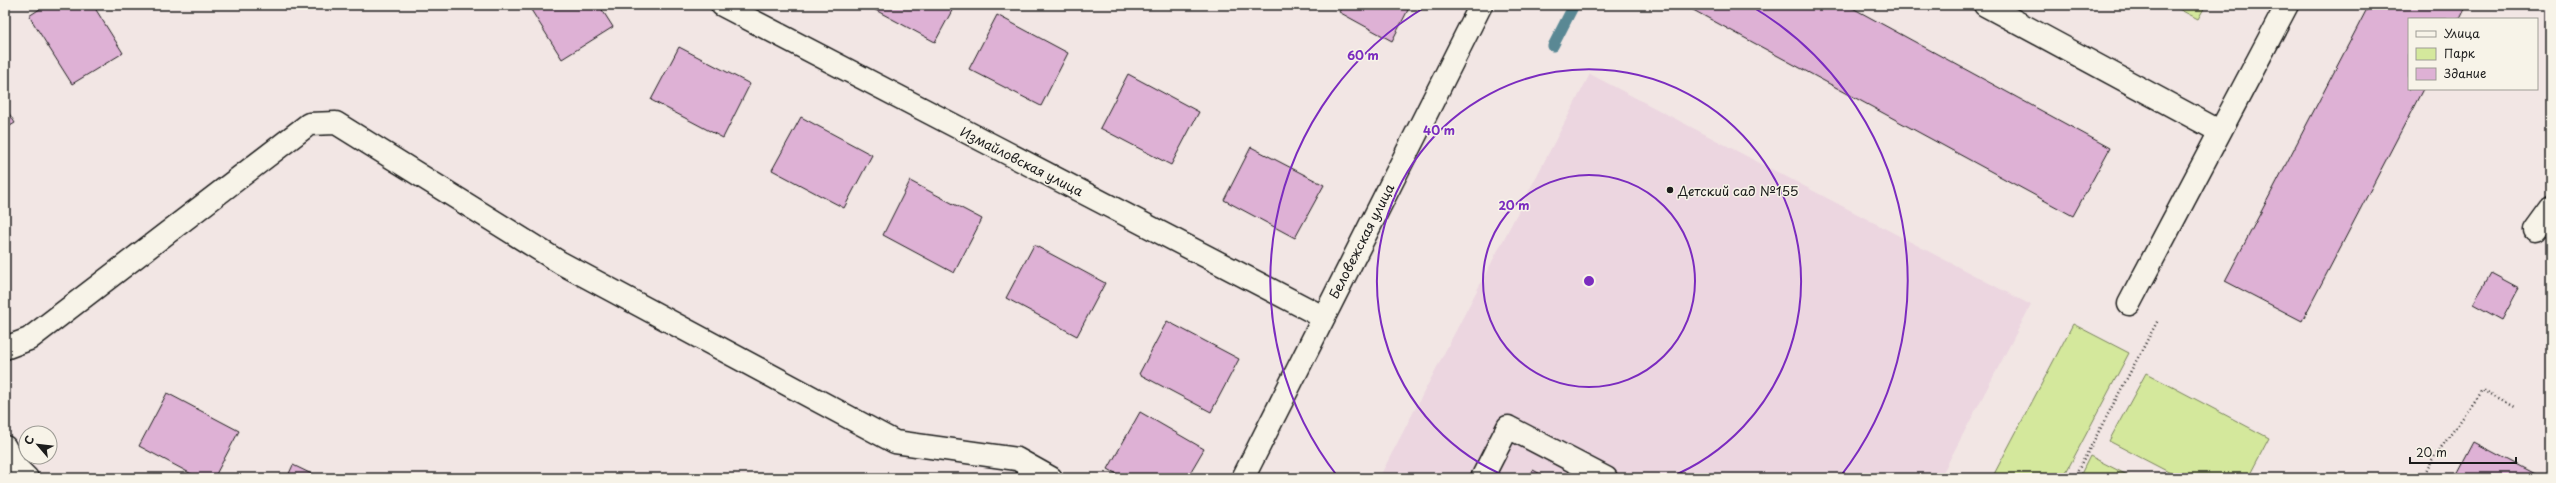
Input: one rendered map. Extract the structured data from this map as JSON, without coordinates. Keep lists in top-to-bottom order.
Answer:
{
  "streets": {
    "street": ["Измайловская улица", "Беловежская улица"]
  },
  "crossings": [
    ["Измайловская улица", "Беловежская улица"]
  ],
  "places": ["Детский сад №155"],
  "legend": ["Улица", "Парк", "Здание"],
  "scale_bar": "20 m",
  "north": "top left",
  "rings": ["60 m", "40 m", "20 m"]
}
